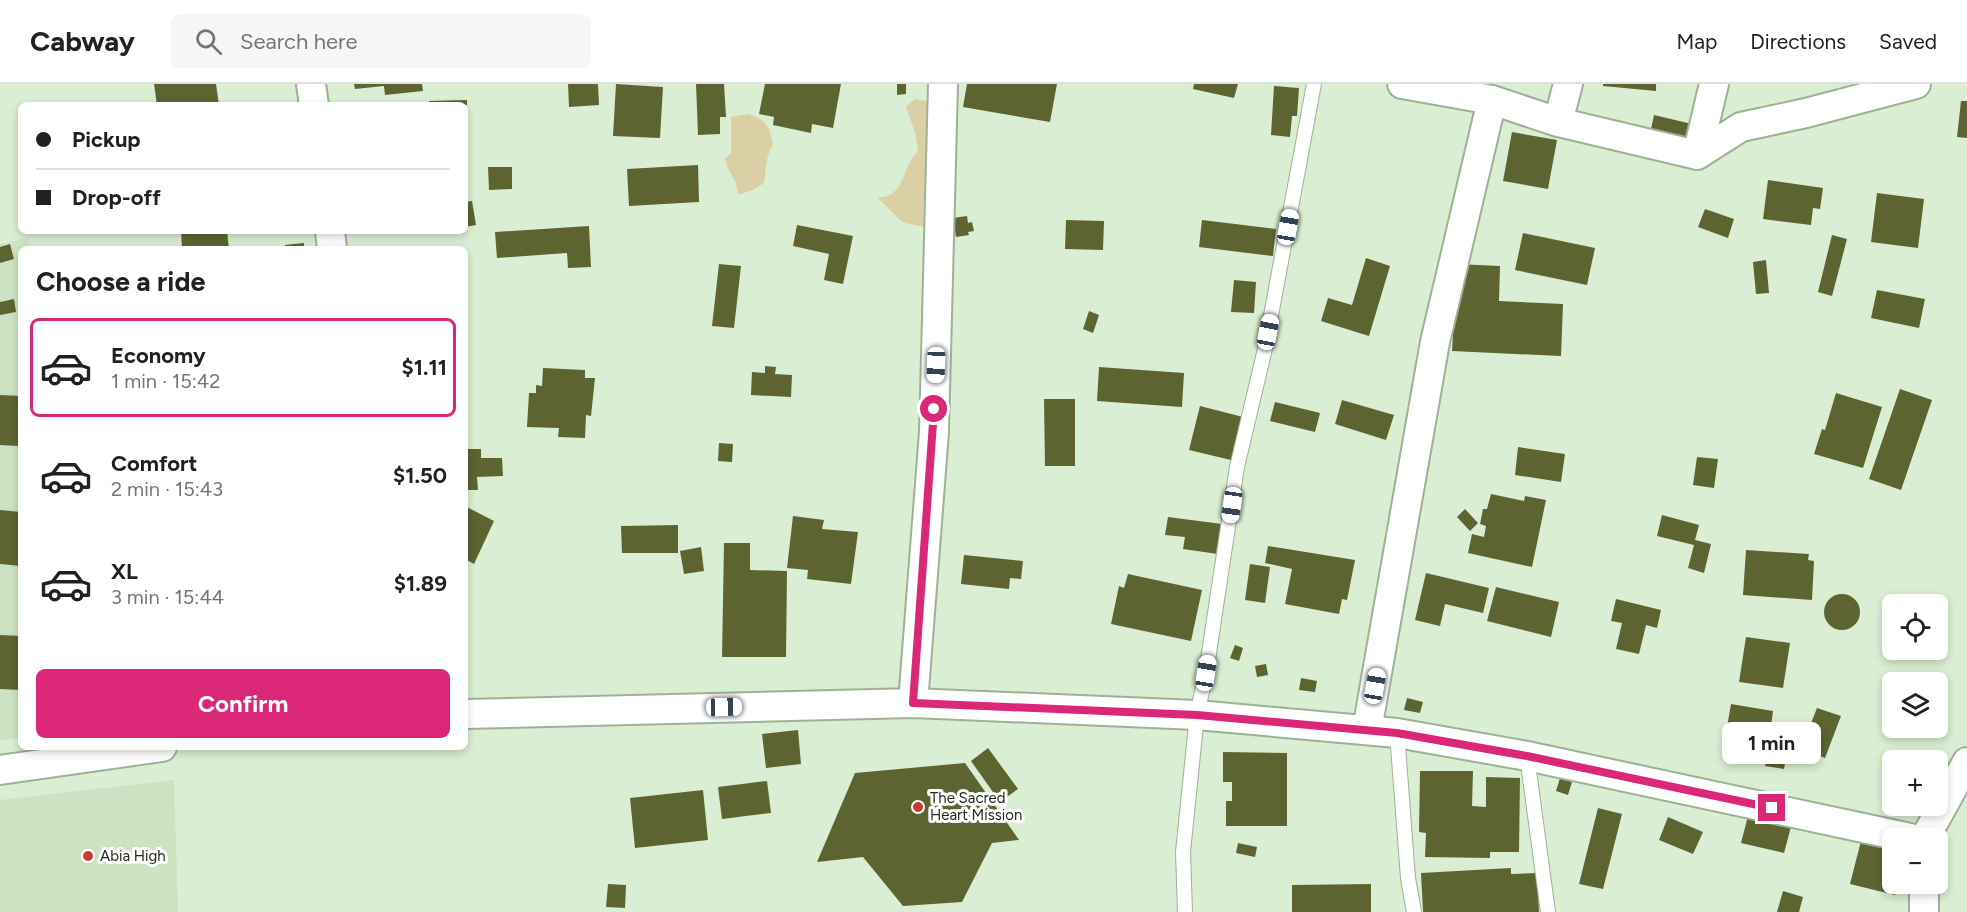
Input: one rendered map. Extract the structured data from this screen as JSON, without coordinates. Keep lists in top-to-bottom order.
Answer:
{
  "places": ["The Sacred Heart Mission", "Abia High"],
  "page": {
    "header": "Cabway",
    "search": "Search here",
    "nav": ["Map", "Directions", "Saved"],
    "banner": ["Pickup", "Drop-off"],
    "heading": "Choose a ride",
    "list": [
      {
        "name": "Economy",
        "note": "1 min · 15:42",
        "value": "$1.11"
      },
      {
        "name": "Comfort",
        "note": "2 min · 15:43",
        "value": "$1.50"
      },
      {
        "name": "XL",
        "note": "3 min · 15:44",
        "value": "$1.89"
      }
    ],
    "map_buttons": ["+", "−"],
    "buttons": "Confirm",
    "bubble": "1 min"
  }
}
